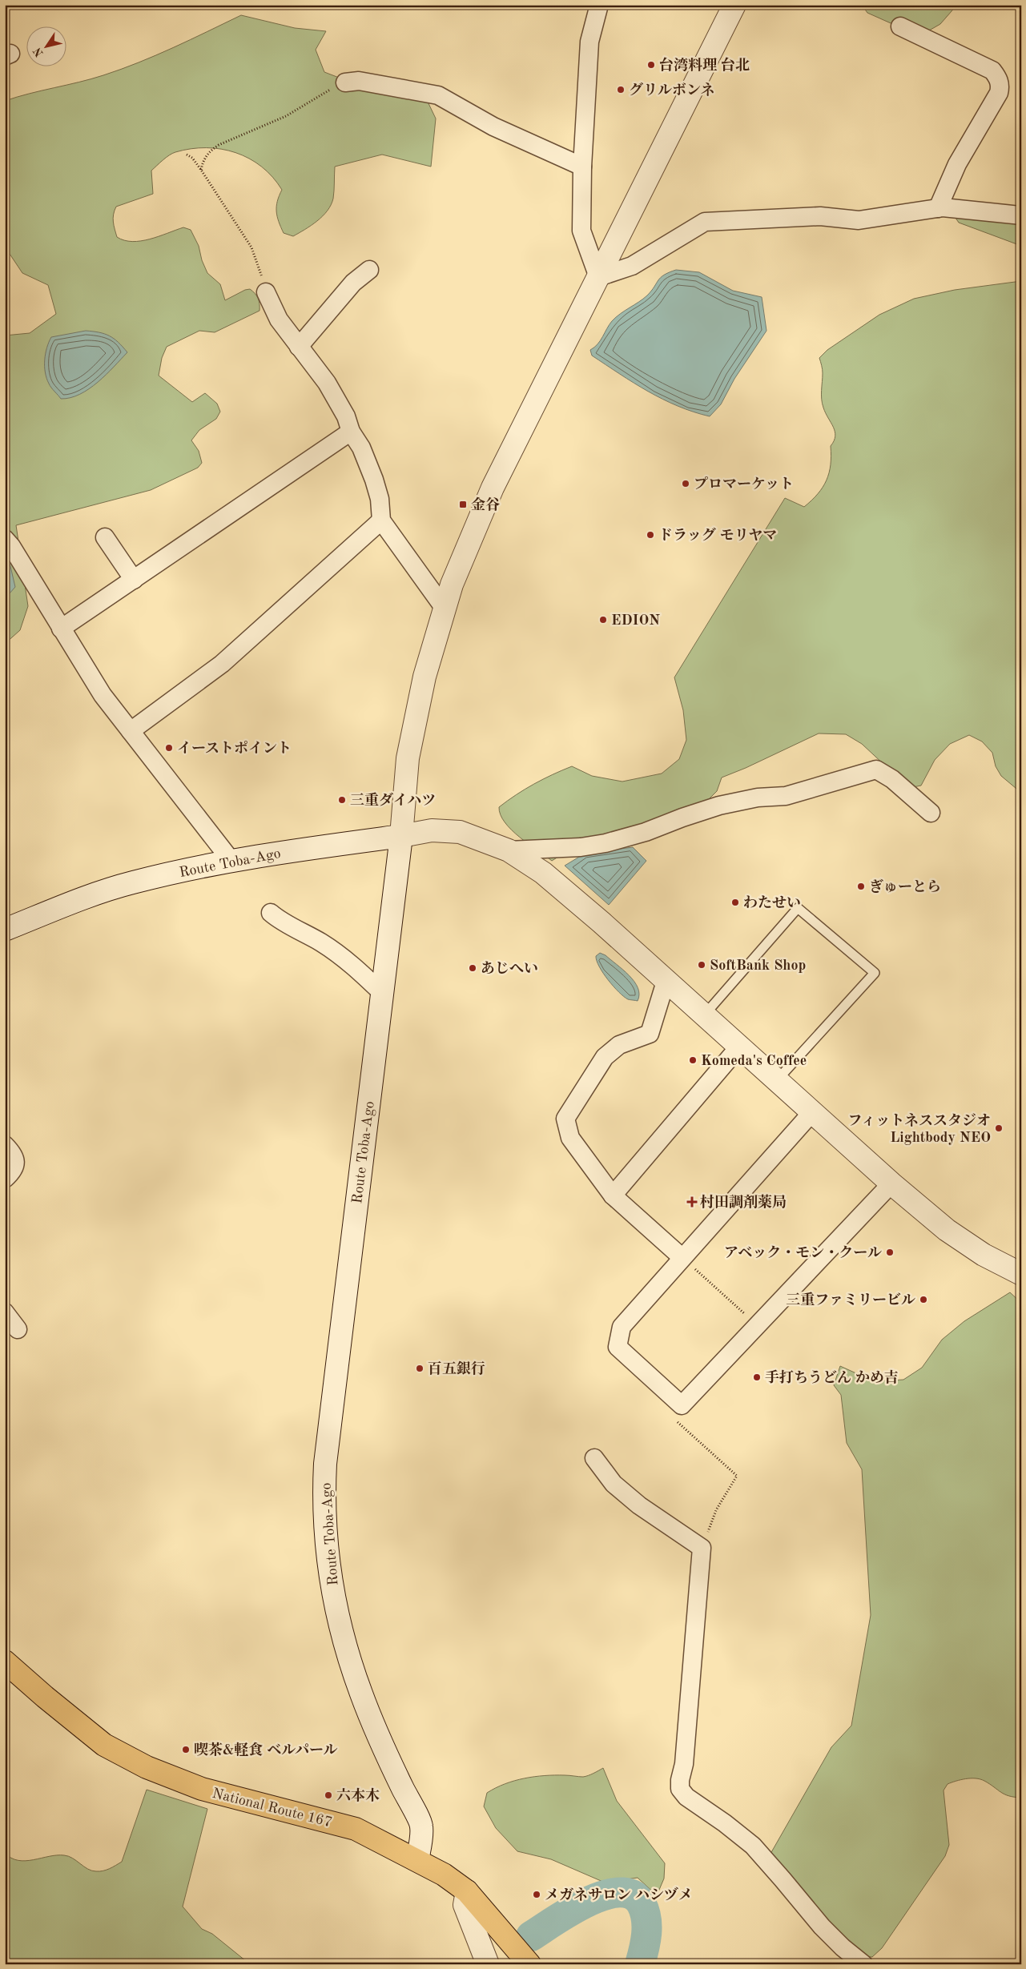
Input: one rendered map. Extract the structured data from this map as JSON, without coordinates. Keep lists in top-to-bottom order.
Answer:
{
  "streets": {
    "highway": ["National Route 167"],
    "street": ["Route Toba-Ago"]
  },
  "crossings": [
    ["Route Toba-Ago", "National Route 167"]
  ],
  "places": {
    "other": [
      "台湾料理 台北",
      "グリルボンネ",
      "プロマーケット",
      "ドラッグ モリヤマ",
      "EDION",
      "イーストポイント",
      "三重ダイハツ",
      "ぎゅーとら",
      "わたせい",
      "SoftBank Shop",
      "あじへい",
      "Komeda's Coffee",
      "フィットネススタジオ Lightbody NEO",
      "アベック・モン・クール",
      "三重ファミリービル",
      "百五銀行",
      "手打ちうどん かめ吉",
      "喫茶&軽食 ベルパール",
      "六本木",
      "メガネサロン ハシヅメ"
    ],
    "transit": ["金谷"],
    "health": ["村田調剤薬局"]
  },
  "north": "bottom left"
}
